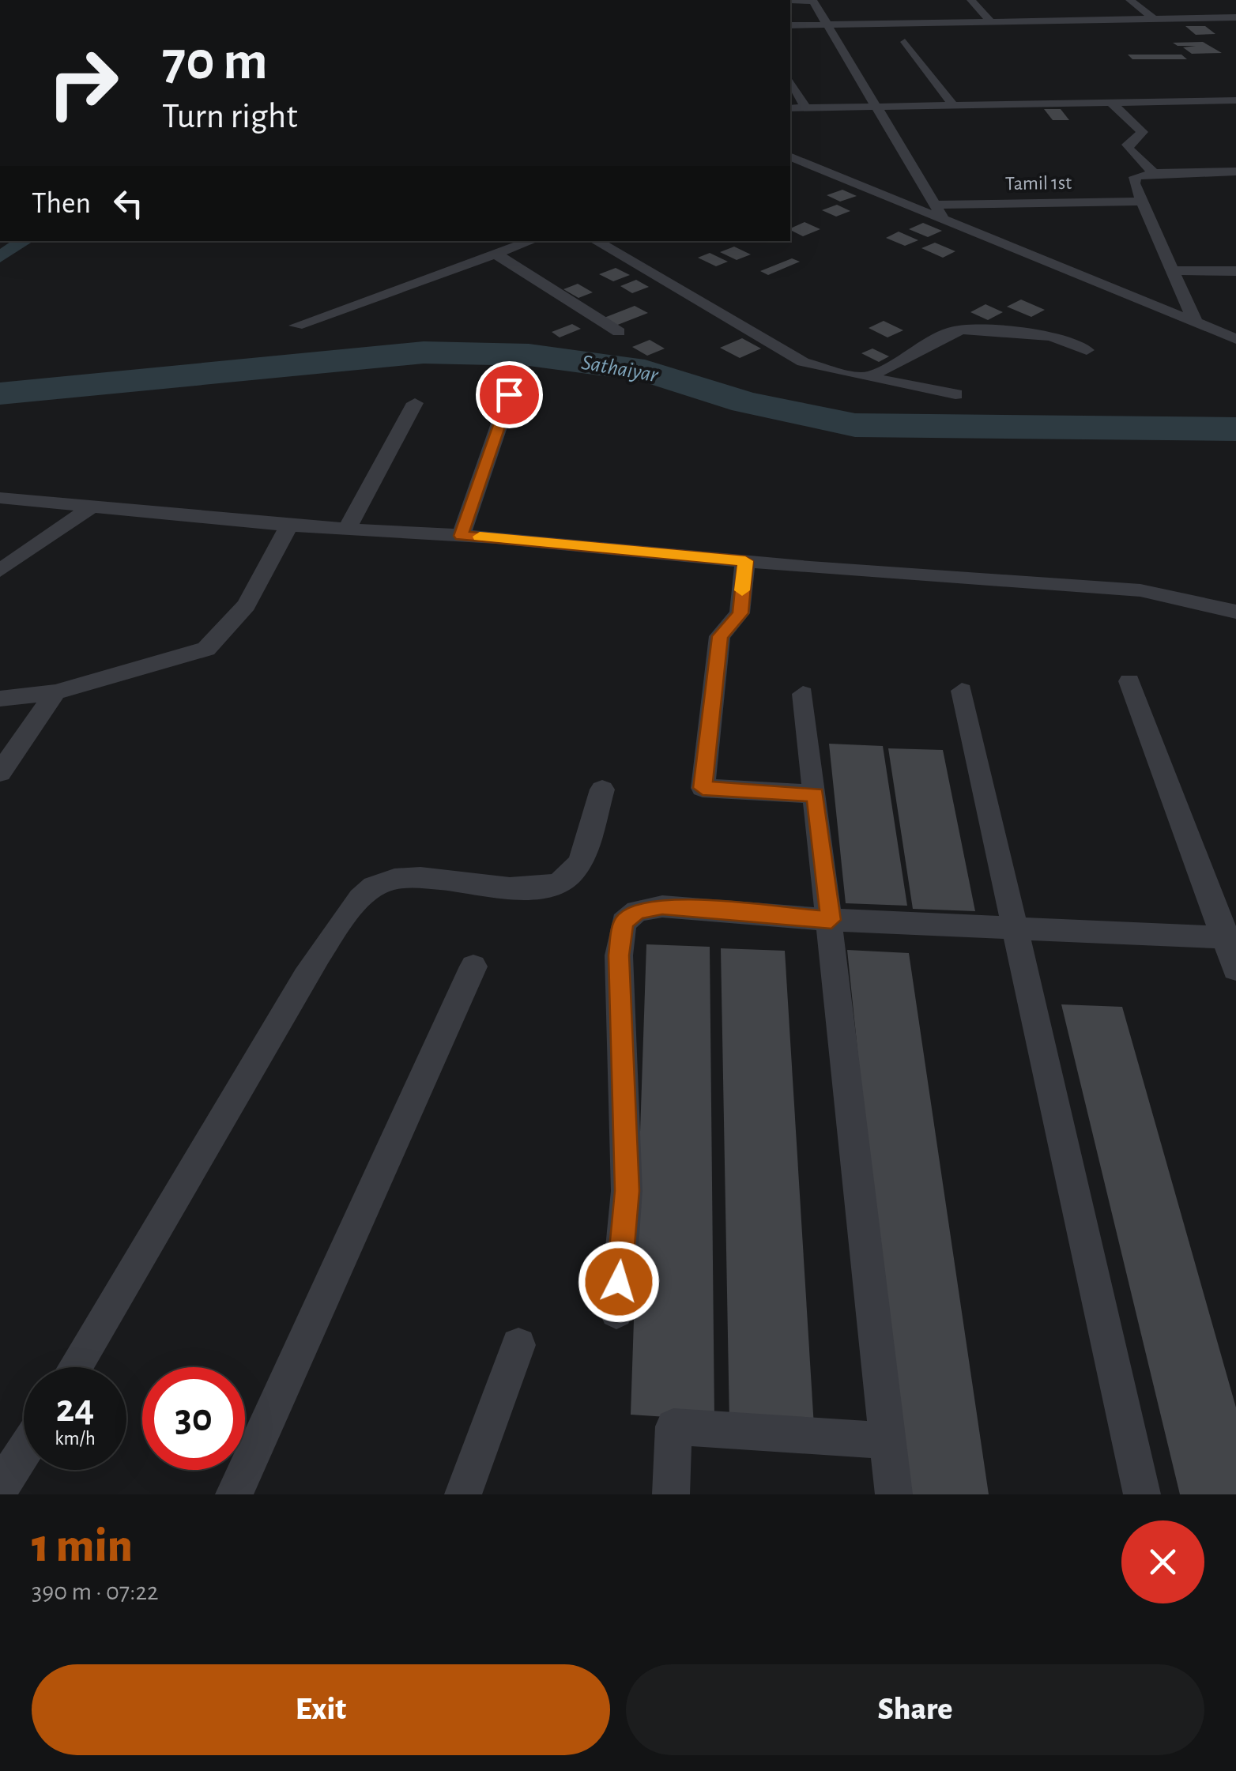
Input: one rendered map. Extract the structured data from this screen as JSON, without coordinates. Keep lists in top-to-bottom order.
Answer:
{
  "streets": {
    "street": ["Tamil 1st"]
  },
  "water": ["Sathaiyar"],
  "page": {
    "turn": ["70 m", "Turn right"],
    "then": "Then",
    "speed": "24 km/h",
    "limit": "30",
    "heading": ["1 min", "390 m · 07:22"],
    "buttons": ["Exit", "Share"]
  }
}
